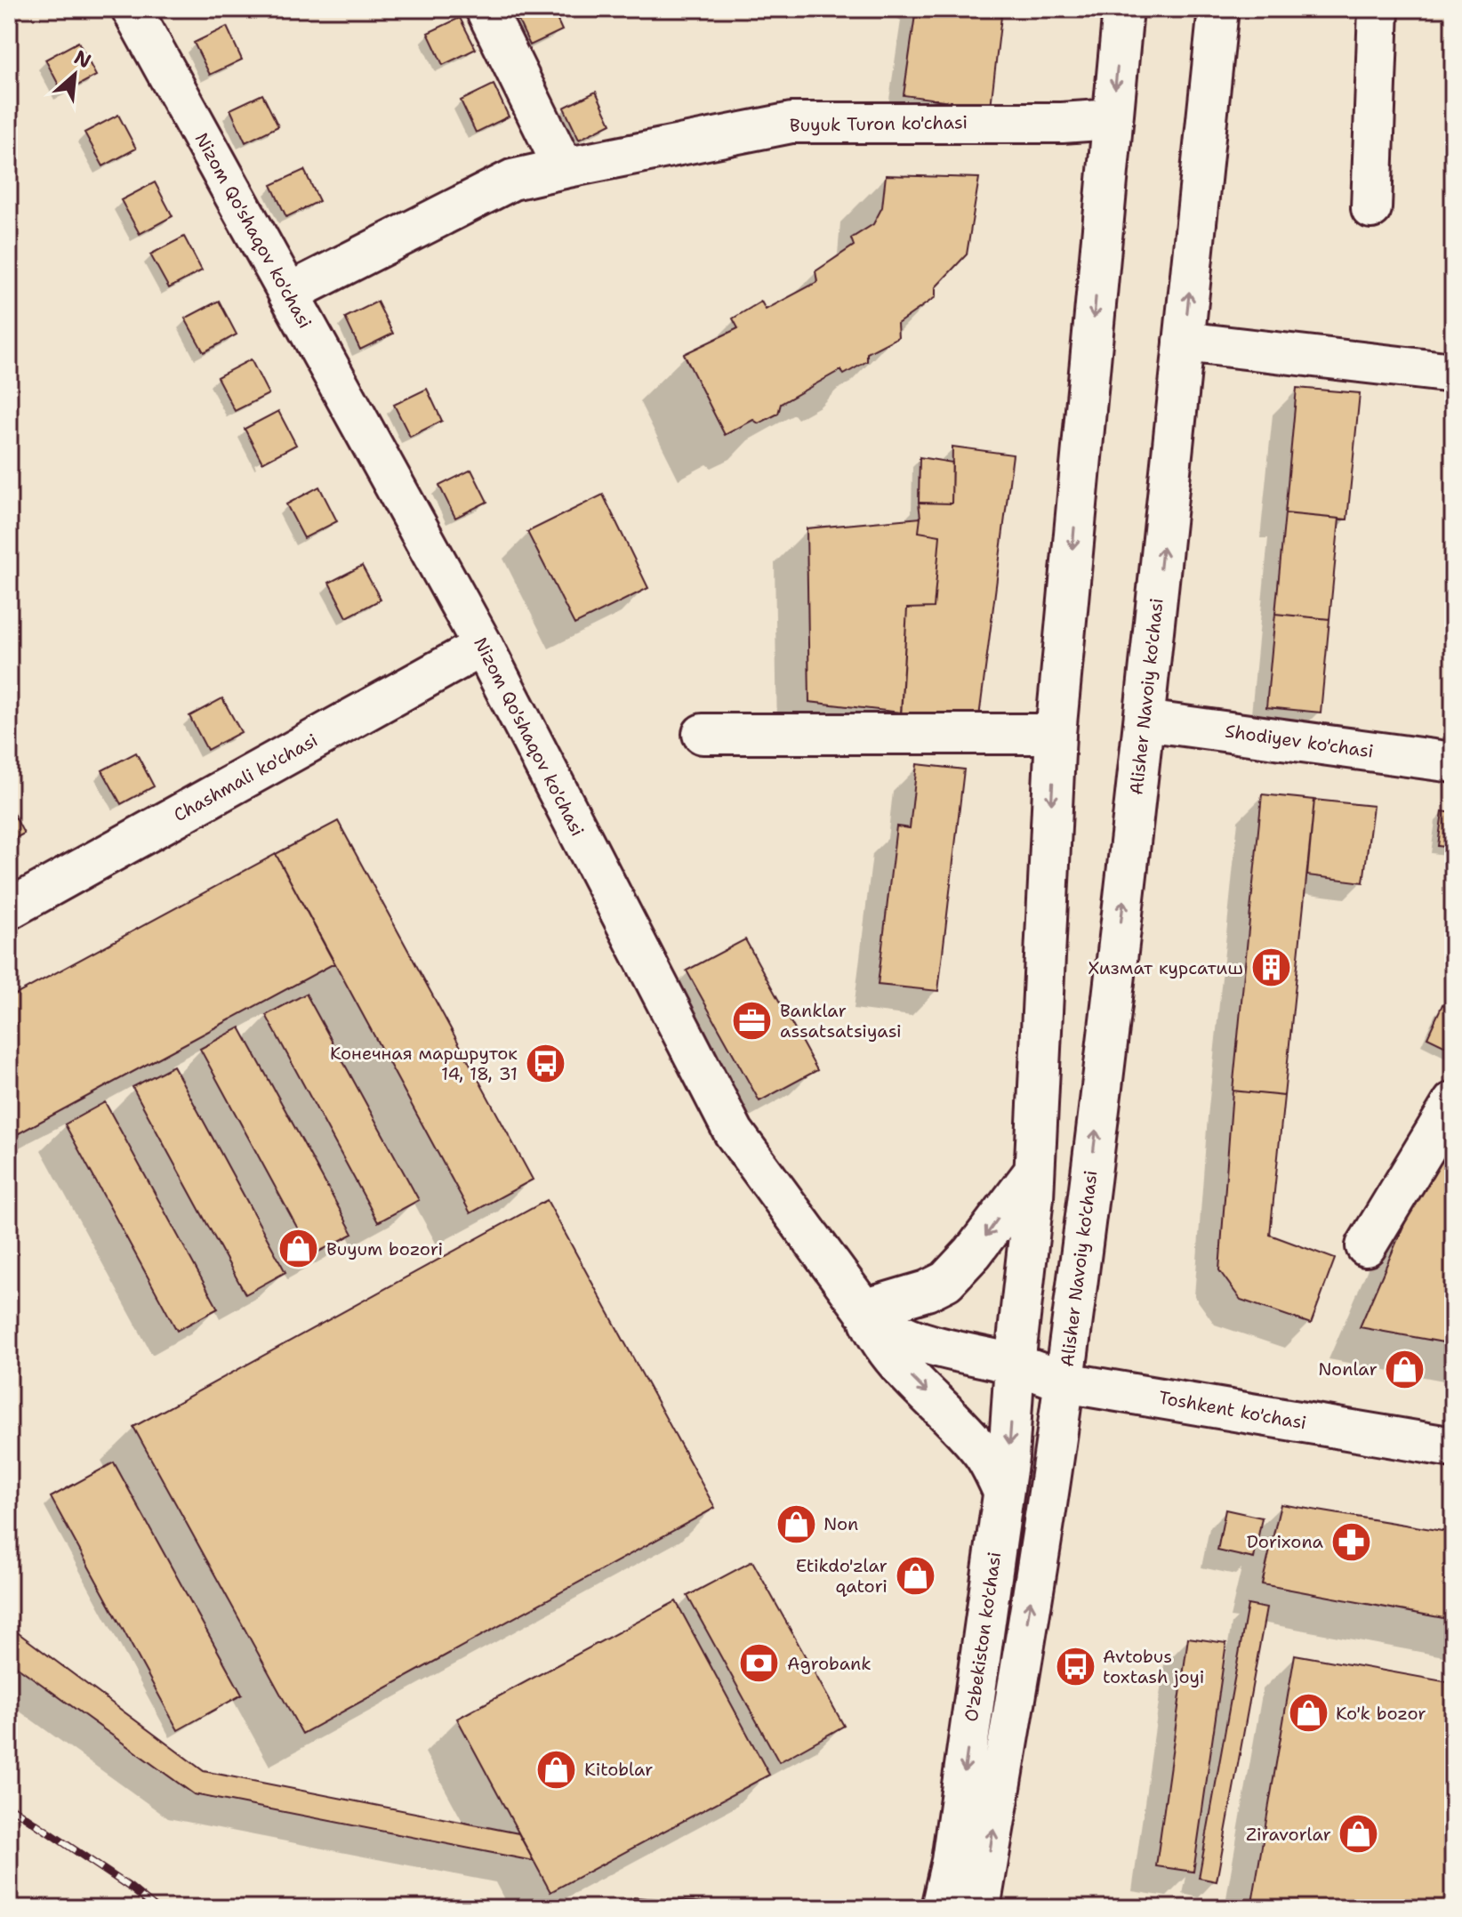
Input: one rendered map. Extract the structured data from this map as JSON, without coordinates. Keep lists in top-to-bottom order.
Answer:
{
  "streets": {
    "main road": [
      "Buyuk Turon ko'chasi",
      "Nizom Qo'shaqov ko'chasi",
      "Alisher Navoiy ko'chasi",
      "Shodiyev ko'chasi",
      "Chashmali ko'chasi",
      "Toshkent ko'chasi",
      "O'zbekiston ko'chasi"
    ]
  },
  "crossings": [
    ["Buyuk Turon ko'chasi", "Nizom Qo'shaqov ko'chasi"],
    ["Nizom Qo'shaqov ko'chasi", "Chashmali ko'chasi"],
    ["Nizom Qo'shaqov ko'chasi", "Toshkent ko'chasi"],
    ["Nizom Qo'shaqov ko'chasi", "O'zbekiston ko'chasi"],
    ["Alisher Navoiy ko'chasi", "Shodiyev ko'chasi"],
    ["Alisher Navoiy ko'chasi", "Toshkent ko'chasi"],
    ["Toshkent ko'chasi", "O'zbekiston ko'chasi"]
  ],
  "places": {
    "building": ["Хизмат курсатиш"],
    "office": ["Banklar assatsatsiyasi"],
    "bus stop": ["Конечная маршруток 14, 18, 31", "Avtobus toxtash joyi"],
    "shop": [
      "Buyum bozori",
      "Nonlar",
      "Non",
      "Etikdo'zlar qatori",
      "Ko'k bozor",
      "Kitoblar",
      "Ziravorlar"
    ],
    "pharmacy": ["Dorixona"],
    "bank": ["Agrobank"]
  },
  "north": "top right"
}
